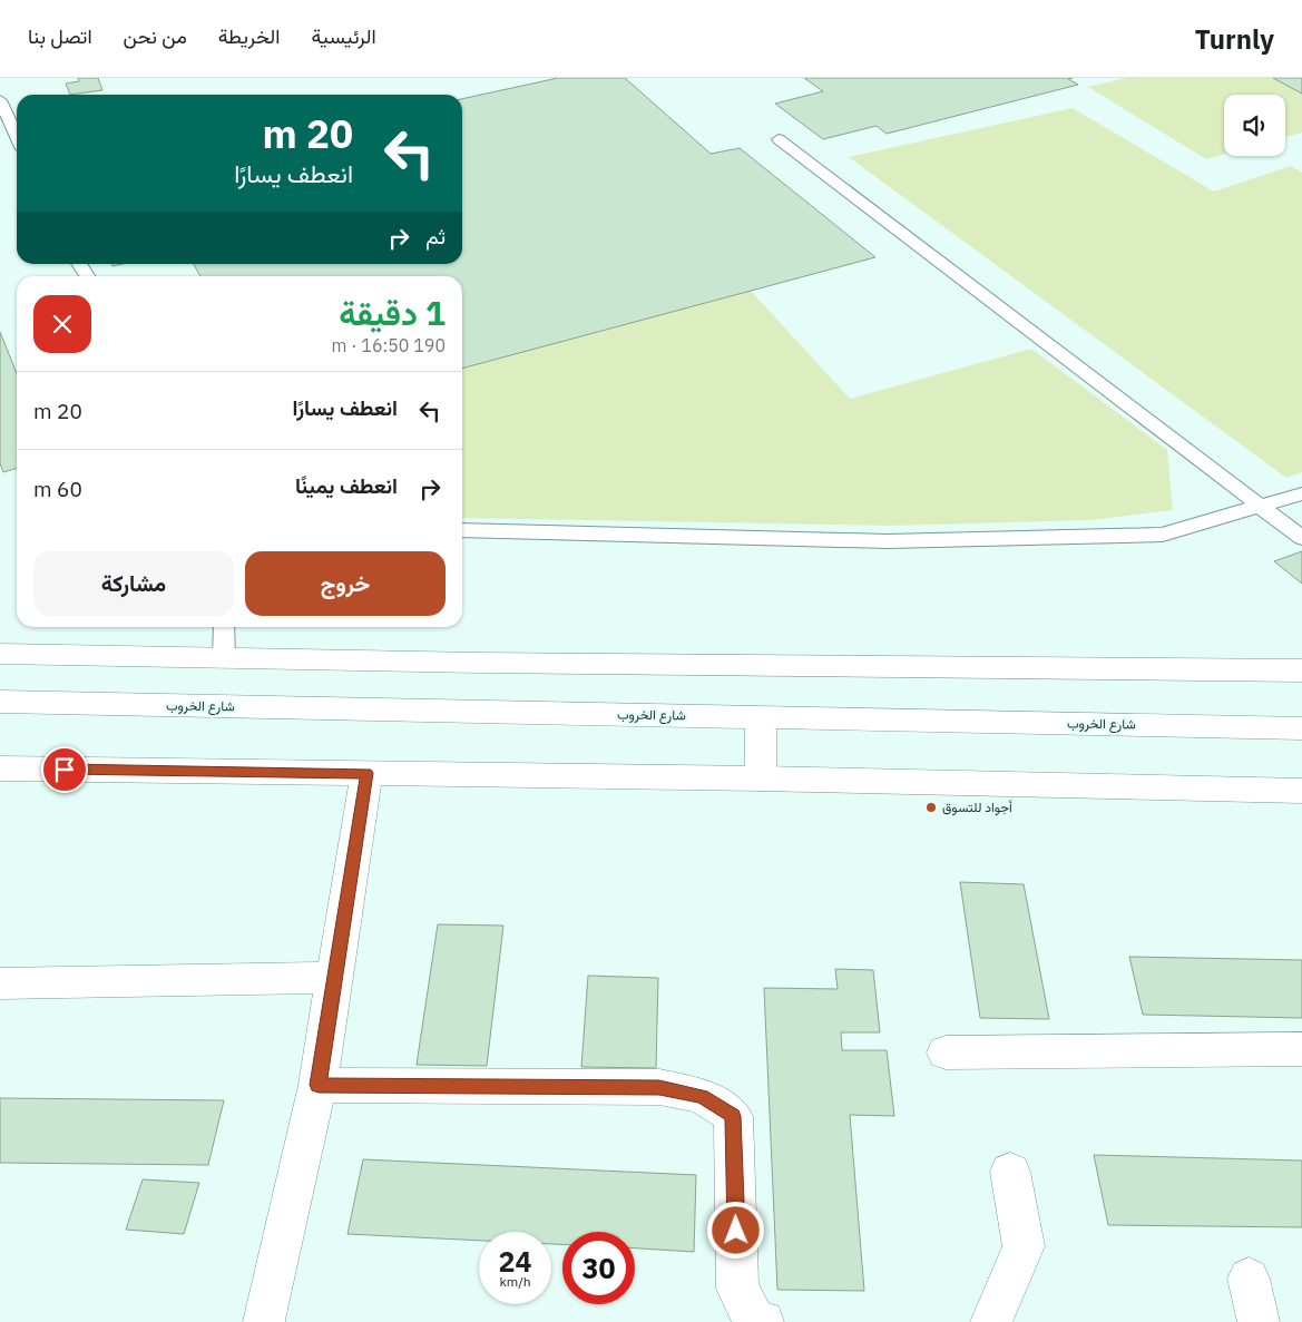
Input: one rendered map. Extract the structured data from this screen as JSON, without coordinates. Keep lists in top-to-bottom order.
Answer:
{
  "streets": {
    "street": ["شارع الخروب"]
  },
  "places": ["أجواد للتسوق"],
  "page": {
    "header": "Turnly",
    "nav": [
      "الرئيسية",
      "الخريطة",
      "من نحن",
      "اتصل بنا"
    ],
    "turn": ["20 m", "انعطف يسارًا"],
    "then": "ثم",
    "heading": ["1 دقيقة", "190 m · 16:50"],
    "list": [
      {
        "name": "انعطف يسارًا",
        "value": "20 m"
      },
      {
        "name": "انعطف يمينًا",
        "value": "60 m"
      }
    ],
    "buttons": ["خروج", "مشاركة"],
    "speed": "24 km/h",
    "limit": "30"
  }
}
